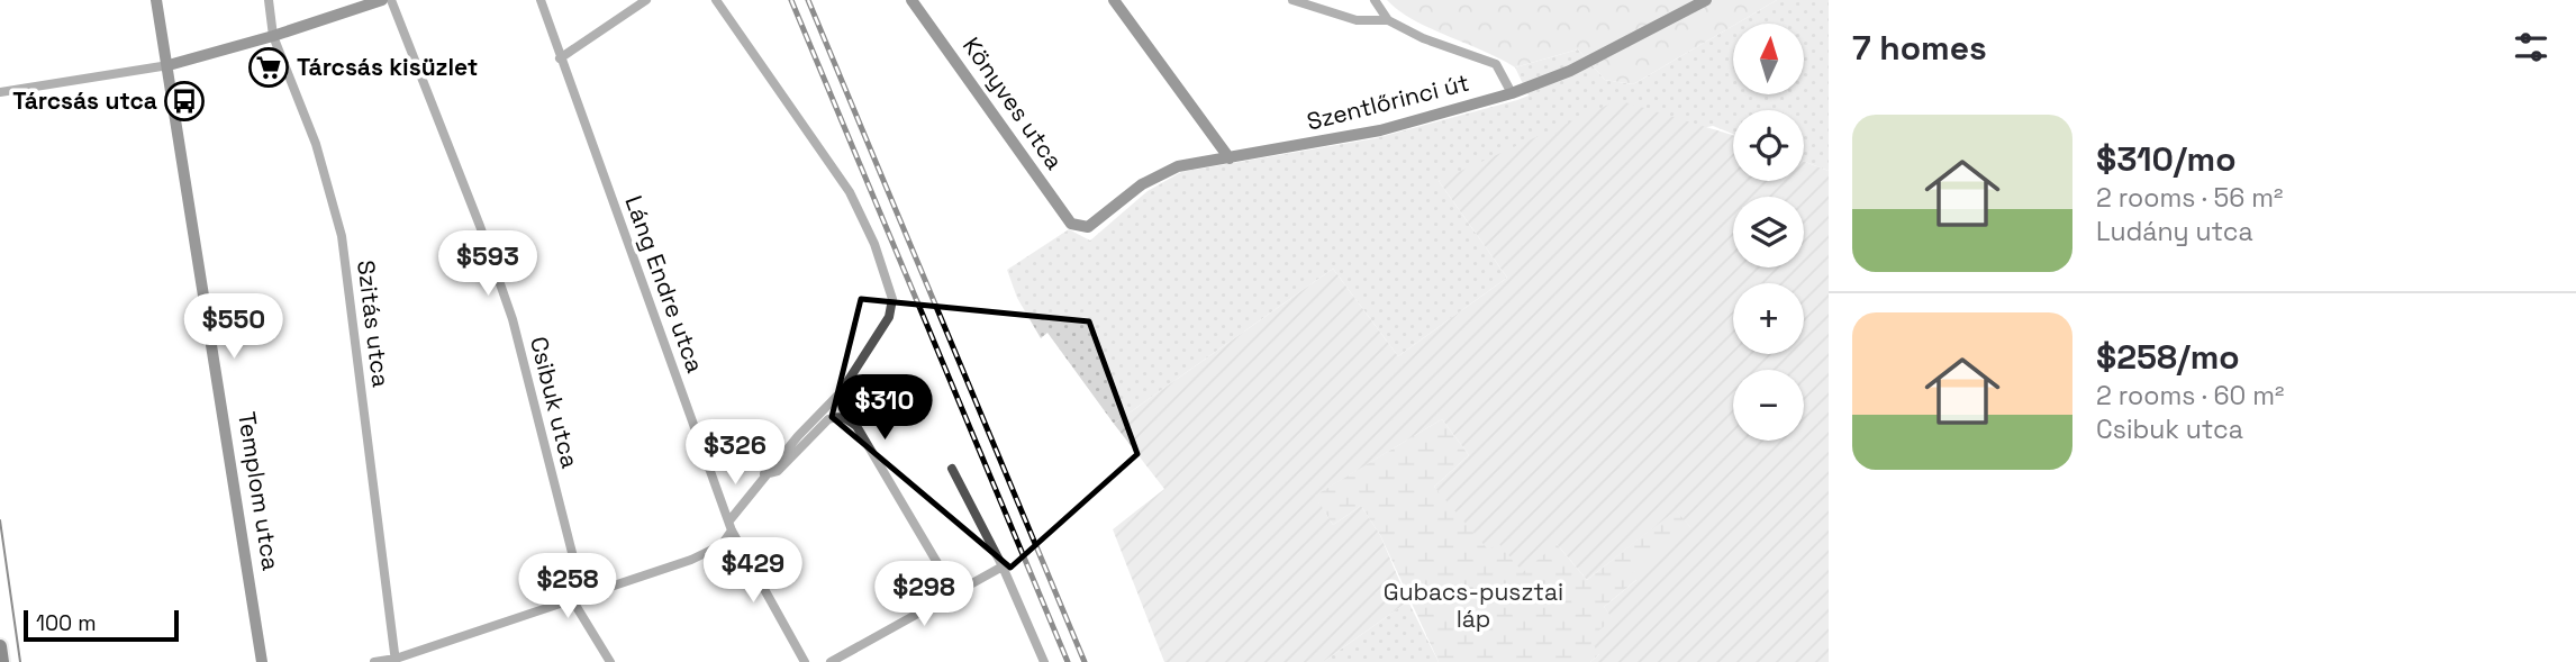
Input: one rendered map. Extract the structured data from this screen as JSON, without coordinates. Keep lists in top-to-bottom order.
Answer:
{
  "streets": {
    "main road": ["Szentlőrinci út", "Könyves utca", "Templom utca"],
    "street": ["Láng Endre utca", "Szitás utca", "Csibuk utca"]
  },
  "crossings": [
    ["Szentlőrinci út", "Könyves utca"]
  ],
  "parks": ["Gubacs-pusztai láp"],
  "places": {
    "supermarket": ["Tárcsás kisüzlet"],
    "bus stop": ["Tárcsás utca"]
  },
  "scale_bar": "100 m",
  "north": "top",
  "page": {
    "heading": "7 homes",
    "map_buttons": ["+", "−"],
    "list": [
      {
        "name": "$310/mo",
        "note": "2 rooms · 56 m² · Ludány utca"
      },
      {
        "name": "$258/mo",
        "note": "2 rooms · 60 m² · Csibuk utca"
      }
    ],
    "price": [
      "$593",
      "$550",
      "$310",
      "$326",
      "$429",
      "$258",
      "$298"
    ],
    "scale": "100 m"
  }
}
